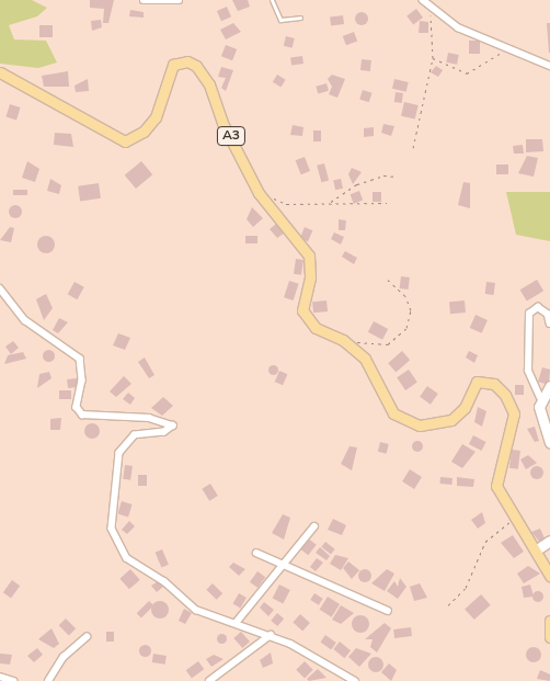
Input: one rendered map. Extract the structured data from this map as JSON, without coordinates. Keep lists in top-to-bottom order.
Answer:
{
  "streets": {
    "main road": ["A3"]
  }
}
